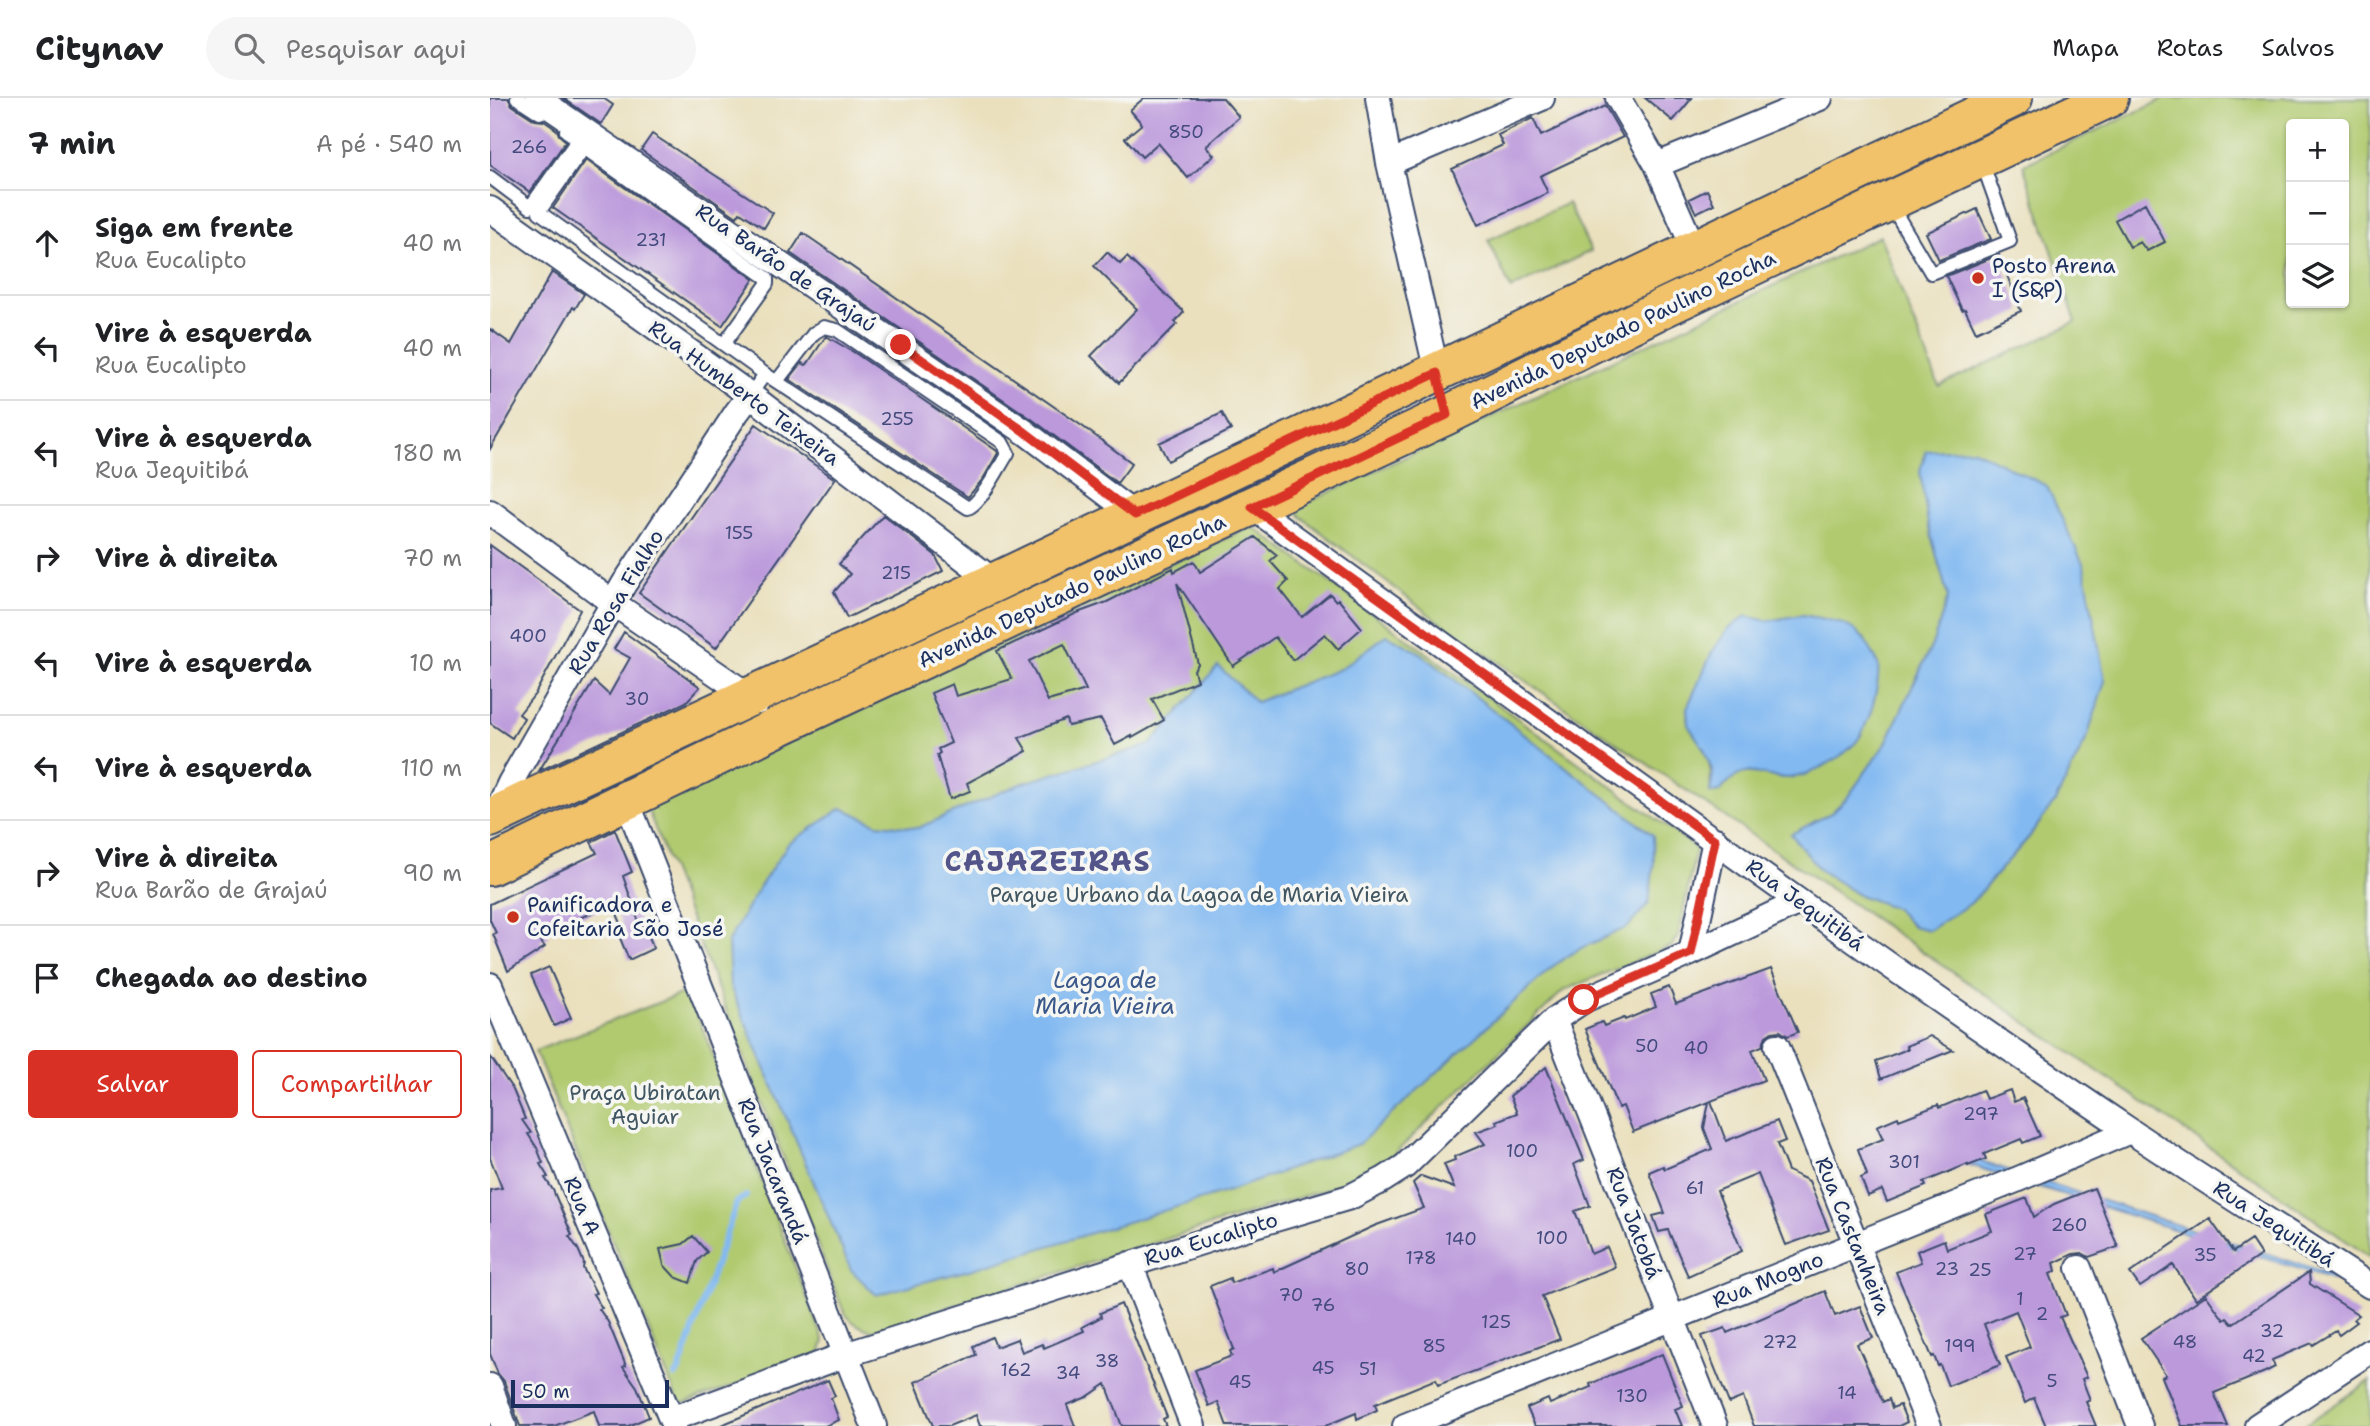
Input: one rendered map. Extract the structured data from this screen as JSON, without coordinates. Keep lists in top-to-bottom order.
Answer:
{
  "streets": {
    "main road": ["Avenida Deputado Paulino Rocha"],
    "street": [
      "Rua Barão de Grajaú",
      "Rua Humberto Teixeira",
      "Rua Rosa Fialho",
      "Rua Jequitibá",
      "Rua Jacarandá",
      "Rua A",
      "Rua Jatobá",
      "Rua Castanheira",
      "Rua Eucalipto",
      "Rua Mogno"
    ]
  },
  "crossings": [
    ["Rua Barão de Grajaú", "Avenida Deputado Paulino Rocha"],
    ["Avenida Deputado Paulino Rocha", "Rua Humberto Teixeira"],
    ["Avenida Deputado Paulino Rocha", "Rua Rosa Fialho"],
    ["Avenida Deputado Paulino Rocha", "Rua Jequitibá"],
    ["Avenida Deputado Paulino Rocha", "Rua Jacarandá"],
    ["Rua Humberto Teixeira", "Rua Rosa Fialho"],
    ["Rua Jequitibá", "Rua Eucalipto"],
    ["Rua Jequitibá", "Rua Mogno"],
    ["Rua Jacarandá", "Rua Eucalipto"],
    ["Rua A", "Rua Eucalipto"],
    ["Rua Jatobá", "Rua Eucalipto"],
    ["Rua Jatobá", "Rua Mogno"],
    ["Rua Castanheira", "Rua Mogno"]
  ],
  "districts": ["CAJAZEIRAS"],
  "water": ["Lagoa de Maria Vieira"],
  "parks": ["Parque Urbano da Lagoa de Maria Vieira", "Praça Ubiratan Aguiar"],
  "places": ["Posto Arena I (S&P)", "Panificadora e Cofeitaria São José"],
  "house_numbers": [
    "850",
    "266",
    "231",
    "255",
    "155",
    "215",
    "400",
    "30",
    "50",
    "40",
    "297",
    "100",
    "301",
    "61",
    "260",
    "100",
    "140",
    "27",
    "35",
    "178",
    "80",
    "23",
    "25",
    "70",
    "1",
    "76",
    "2",
    "125",
    "32",
    "272",
    "48",
    "85",
    "199",
    "42",
    "38",
    "45",
    "51",
    "162",
    "34",
    "5",
    "45",
    "14",
    "130"
  ],
  "scale_bar": "50 m",
  "page": {
    "header": "Citynav",
    "search": "Pesquisar aqui",
    "nav": ["Mapa", "Rotas", "Salvos"],
    "heading": ["7 min", "A pé · 540 m"],
    "map_buttons": ["+", "−"],
    "list": [
      ["Siga em frente", "Rua Eucalipto", "40 m"],
      ["Vire à esquerda", "Rua Eucalipto", "40 m"],
      ["Vire à esquerda", "Rua Jequitibá", "180 m"],
      ["Vire à direita", "70 m"],
      ["Vire à esquerda", "10 m"],
      ["Vire à esquerda", "110 m"],
      ["Vire à direita", "Rua Barão de Grajaú", "90 m"],
      "Chegada ao destino"
    ],
    "buttons": ["Salvar", "Compartilhar"],
    "scale": "50 m"
  }
}
